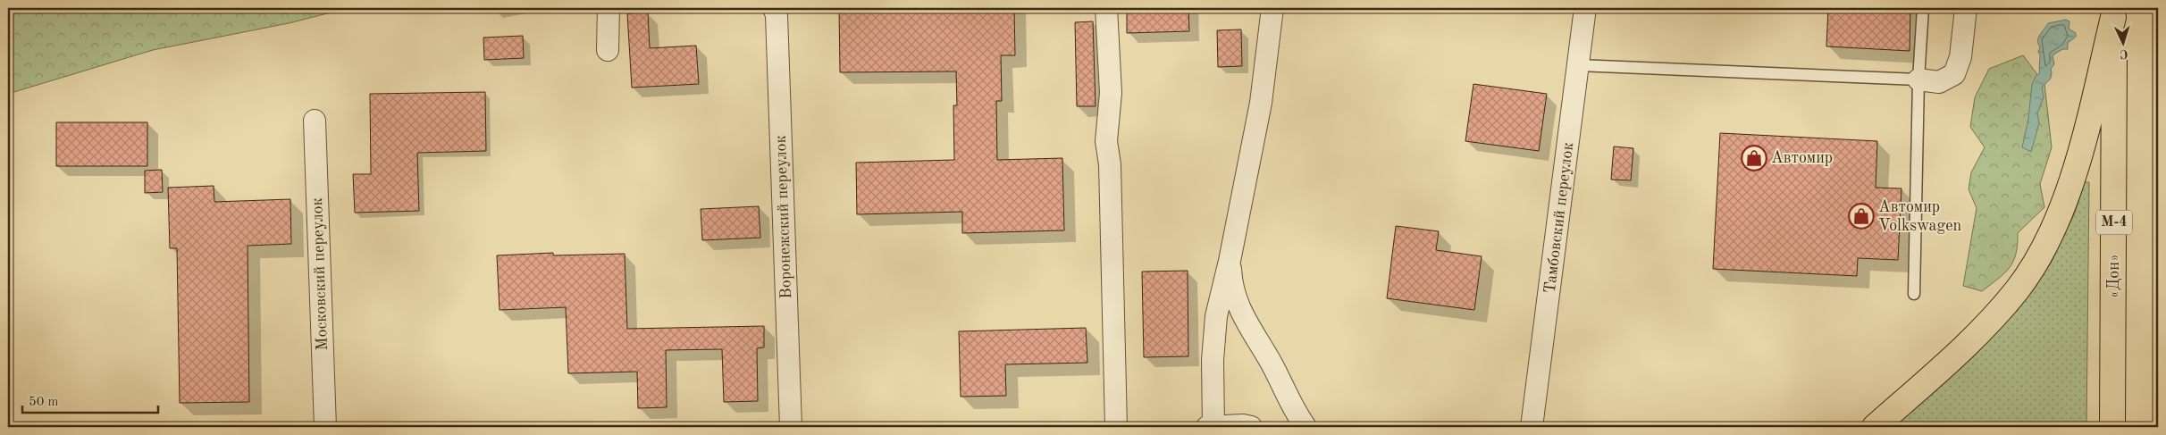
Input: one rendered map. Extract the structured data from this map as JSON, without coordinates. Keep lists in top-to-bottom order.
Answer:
{
  "streets": {
    "highway": ["М-4", "«Дон»"],
    "street": ["Воронежский переулок", "Тамбовский переулок", "Московский переулок"]
  },
  "places": {
    "shop": ["Автомир", "Автомир Volkswagen"]
  },
  "scale_bar": "50 m",
  "north": "bottom"
}
